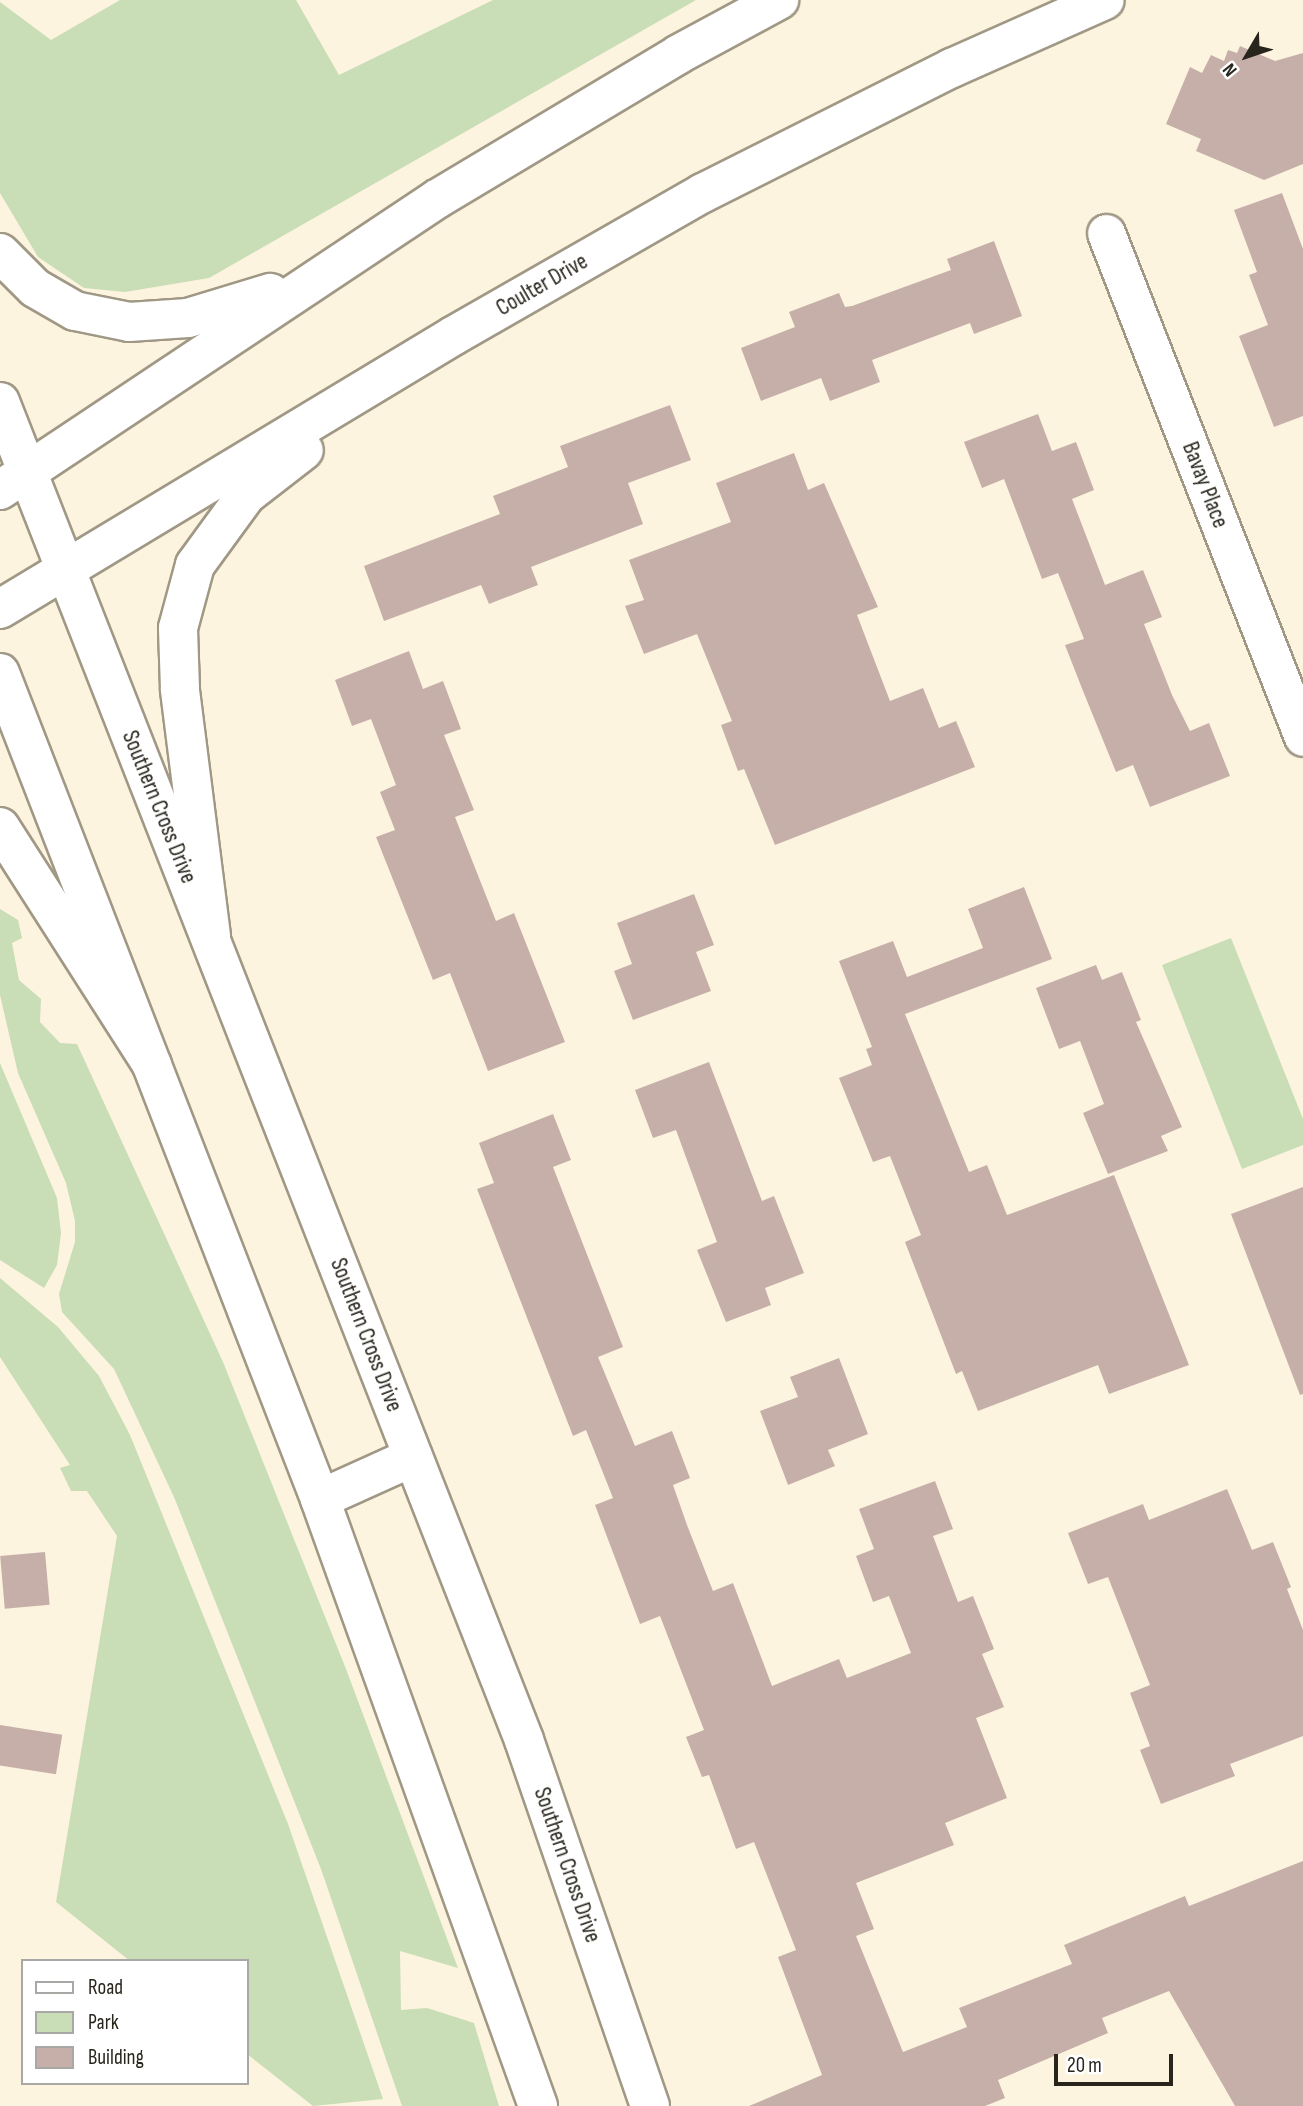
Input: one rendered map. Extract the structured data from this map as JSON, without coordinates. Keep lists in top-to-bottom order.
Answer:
{
  "streets": {
    "main road": ["Coulter Drive", "Southern Cross Drive"],
    "street": ["Bavay Place"]
  },
  "crossings": [
    ["Coulter Drive", "Southern Cross Drive"]
  ],
  "legend": ["Road", "Park", "Building"],
  "scale_bar": "20 m",
  "north": "bottom left"
}
